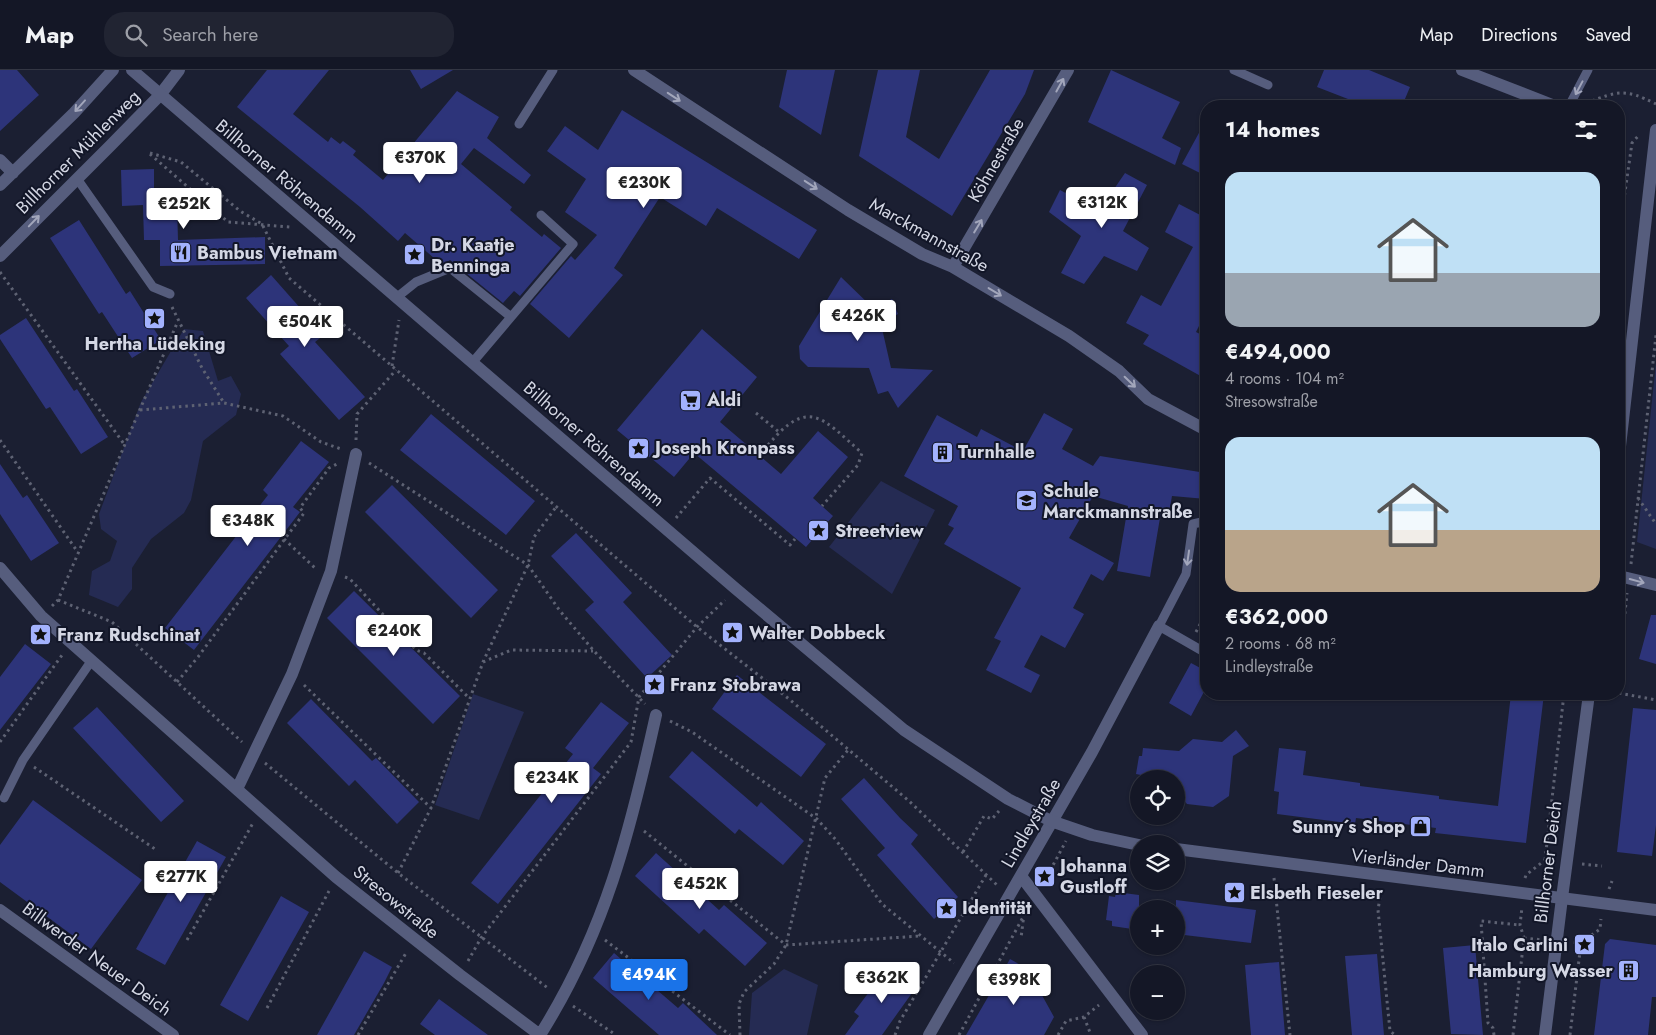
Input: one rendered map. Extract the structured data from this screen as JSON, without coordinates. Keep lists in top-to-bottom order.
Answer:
{
  "streets": {
    "street": [
      "Billhorner Mühlenweg",
      "Köhnestraße",
      "Billhorner Röhrendamm",
      "Marckmannstraße",
      "Lindleystraße",
      "Billhorner Deich",
      "Vierländer Damm",
      "Stresowstraße",
      "Billwerder Neuer Deich"
    ]
  },
  "crossings": [
    ["Billhorner Mühlenweg", "Billhorner Röhrendamm"],
    ["Köhnestraße", "Marckmannstraße"],
    ["Billhorner Röhrendamm", "Lindleystraße"],
    ["Billhorner Deich", "Vierländer Damm"]
  ],
  "one_way": ["Köhnestraße", "Marckmannstraße"],
  "places": {
    "restaurant": ["Bambus Vietnam"],
    "place": [
      "Dr. Kaatje Benninga",
      "Hertha Lüdeking",
      "Joseph Kronpass",
      "Streetview",
      "Walter Dobbeck",
      "Franz Rudschinat",
      "Franz Stobrawa",
      "Johanna Gustloff",
      "Elsbeth Fieseler",
      "Identität",
      "Italo Carlini"
    ],
    "supermarket": ["Aldi"],
    "building": ["Turnhalle", "Hamburg Wasser"],
    "school or university": ["Schule Marckmannstraße"],
    "shop": ["Sunny´s Shop"]
  },
  "page": {
    "header": "Map",
    "search": "Search here",
    "nav": ["Map", "Directions", "Saved"],
    "heading": "14 homes",
    "price": [
      "€370K",
      "€230K",
      "€312K",
      "€252K",
      "€426K",
      "€504K",
      "€348K",
      "€240K",
      "€234K",
      "€277K",
      "€452K",
      "€494K",
      "€362K",
      "€398K"
    ],
    "list": [
      {
        "name": "€494,000",
        "note": "4 rooms · 104 m² · Stresowstraße"
      },
      {
        "name": "€362,000",
        "note": "2 rooms · 68 m² · Lindleystraße"
      }
    ],
    "map_buttons": ["+", "−"]
  }
}
